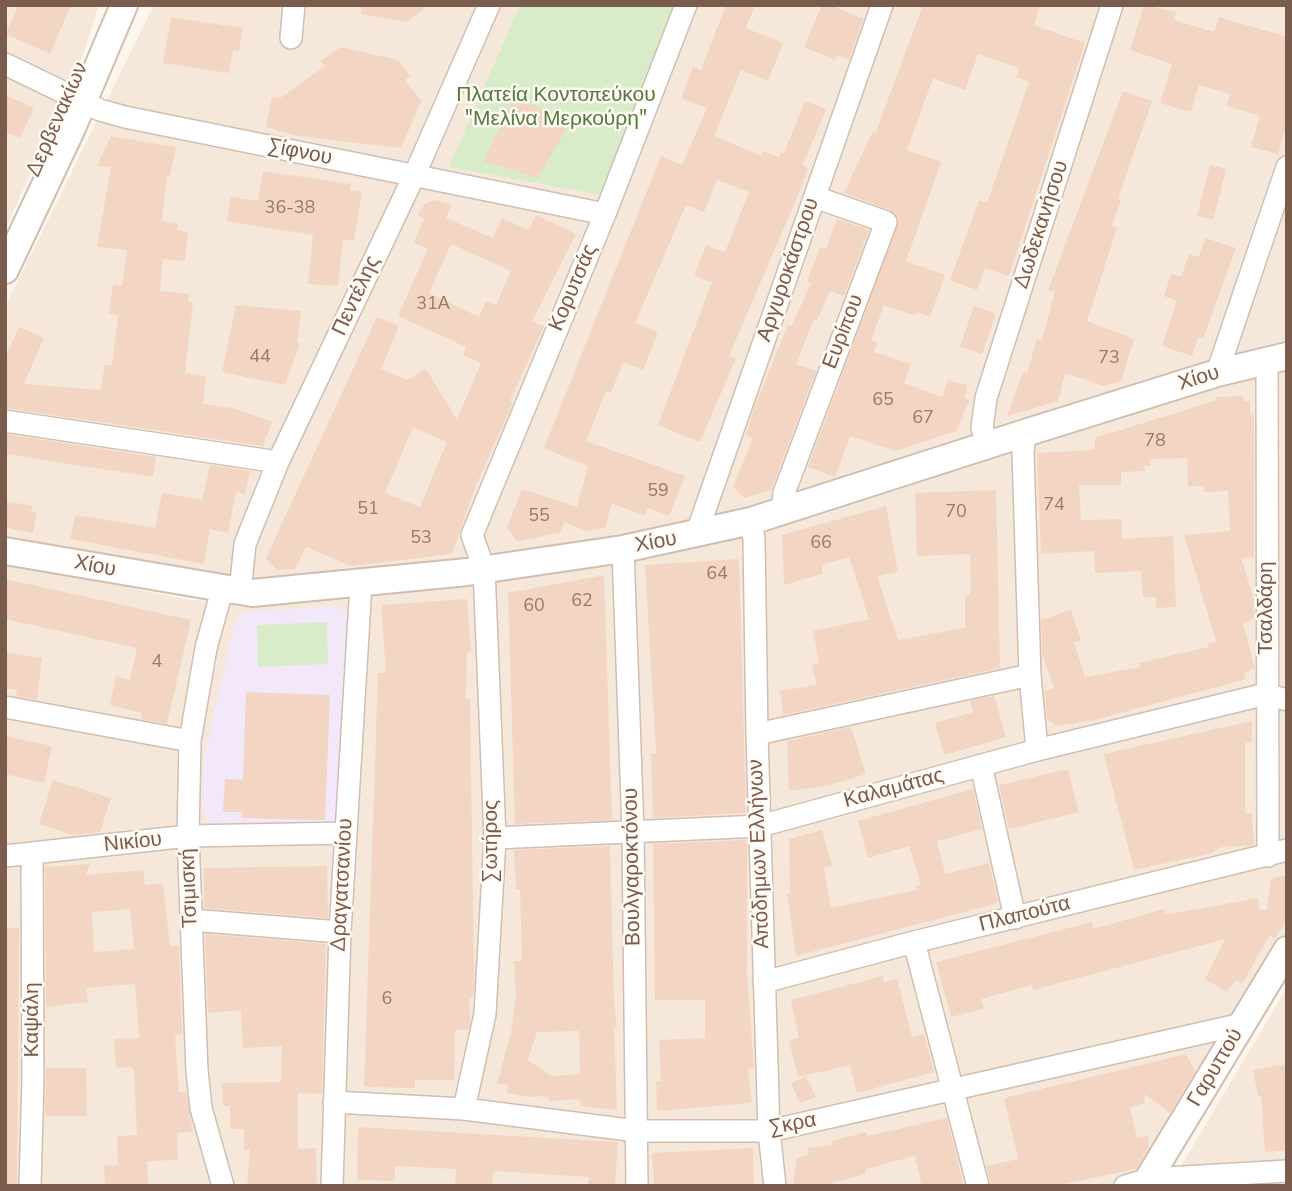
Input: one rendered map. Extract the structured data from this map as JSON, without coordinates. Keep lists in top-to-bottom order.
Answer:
{
  "streets": {
    "street": [
      "Δερβενακίων",
      "Σίφνου",
      "Δωδεκανήσου",
      "Αργυροκάστρου",
      "Κορυτσάς",
      "Πεντέλης",
      "Ευρίπου",
      "Χίου",
      "Τσαλδάρη",
      "Καλαμάτας",
      "Σωτήρος",
      "Νικίου",
      "Απόδημων Ελλήνων",
      "Βουλγαροκτόνου",
      "Δραγατσανίου",
      "Τσιμισκή",
      "Πλαπούτα",
      "Καψάλη",
      "Γαρυττού",
      "Σκρα"
    ]
  },
  "crossings": [
    ["Δερβενακίων", "Σίφνου"],
    ["Σίφνου", "Κορυτσάς"],
    ["Σίφνου", "Πεντέλης"],
    ["Δωδεκανήσου", "Χίου"],
    ["Αργυροκάστρου", "Ευρίπου"],
    ["Αργυροκάστρου", "Χίου"],
    ["Κορυτσάς", "Χίου"],
    ["Κορυτσάς", "Σωτήρος"],
    ["Πεντέλης", "Χίου"],
    ["Πεντέλης", "Τσιμισκή"],
    ["Ευρίπου", "Χίου"],
    ["Χίου", "Τσαλδάρη"],
    ["Χίου", "Σωτήρος"],
    ["Χίου", "Απόδημων Ελλήνων"],
    ["Χίου", "Βουλγαροκτόνου"],
    ["Χίου", "Δραγατσανίου"],
    ["Χίου", "Τσιμισκή"],
    ["Τσαλδάρη", "Καλαμάτας"],
    ["Τσαλδάρη", "Πλαπούτα"],
    ["Καλαμάτας", "Σωτήρος"],
    ["Καλαμάτας", "Απόδημων Ελλήνων"],
    ["Καλαμάτας", "Βουλγαροκτόνου"],
    ["Σωτήρος", "Σκρα"],
    ["Νικίου", "Δραγατσανίου"],
    ["Νικίου", "Τσιμισκή"],
    ["Νικίου", "Καψάλη"],
    ["Απόδημων Ελλήνων", "Πλαπούτα"],
    ["Απόδημων Ελλήνων", "Σκρα"],
    ["Βουλγαροκτόνου", "Σκρα"],
    ["Δραγατσανίου", "Σκρα"],
    ["Γαρυττού", "Σκρα"]
  ],
  "parks": ["Πλατεία Κοντοπεύκου \"Μελίνα Μερκούρη\""],
  "house_numbers": [
    "36-38",
    "31Α",
    "44",
    "73",
    "65",
    "67",
    "78",
    "59",
    "74",
    "51",
    "70",
    "55",
    "53",
    "66",
    "64",
    "62",
    "60",
    "4",
    "6"
  ]
}
